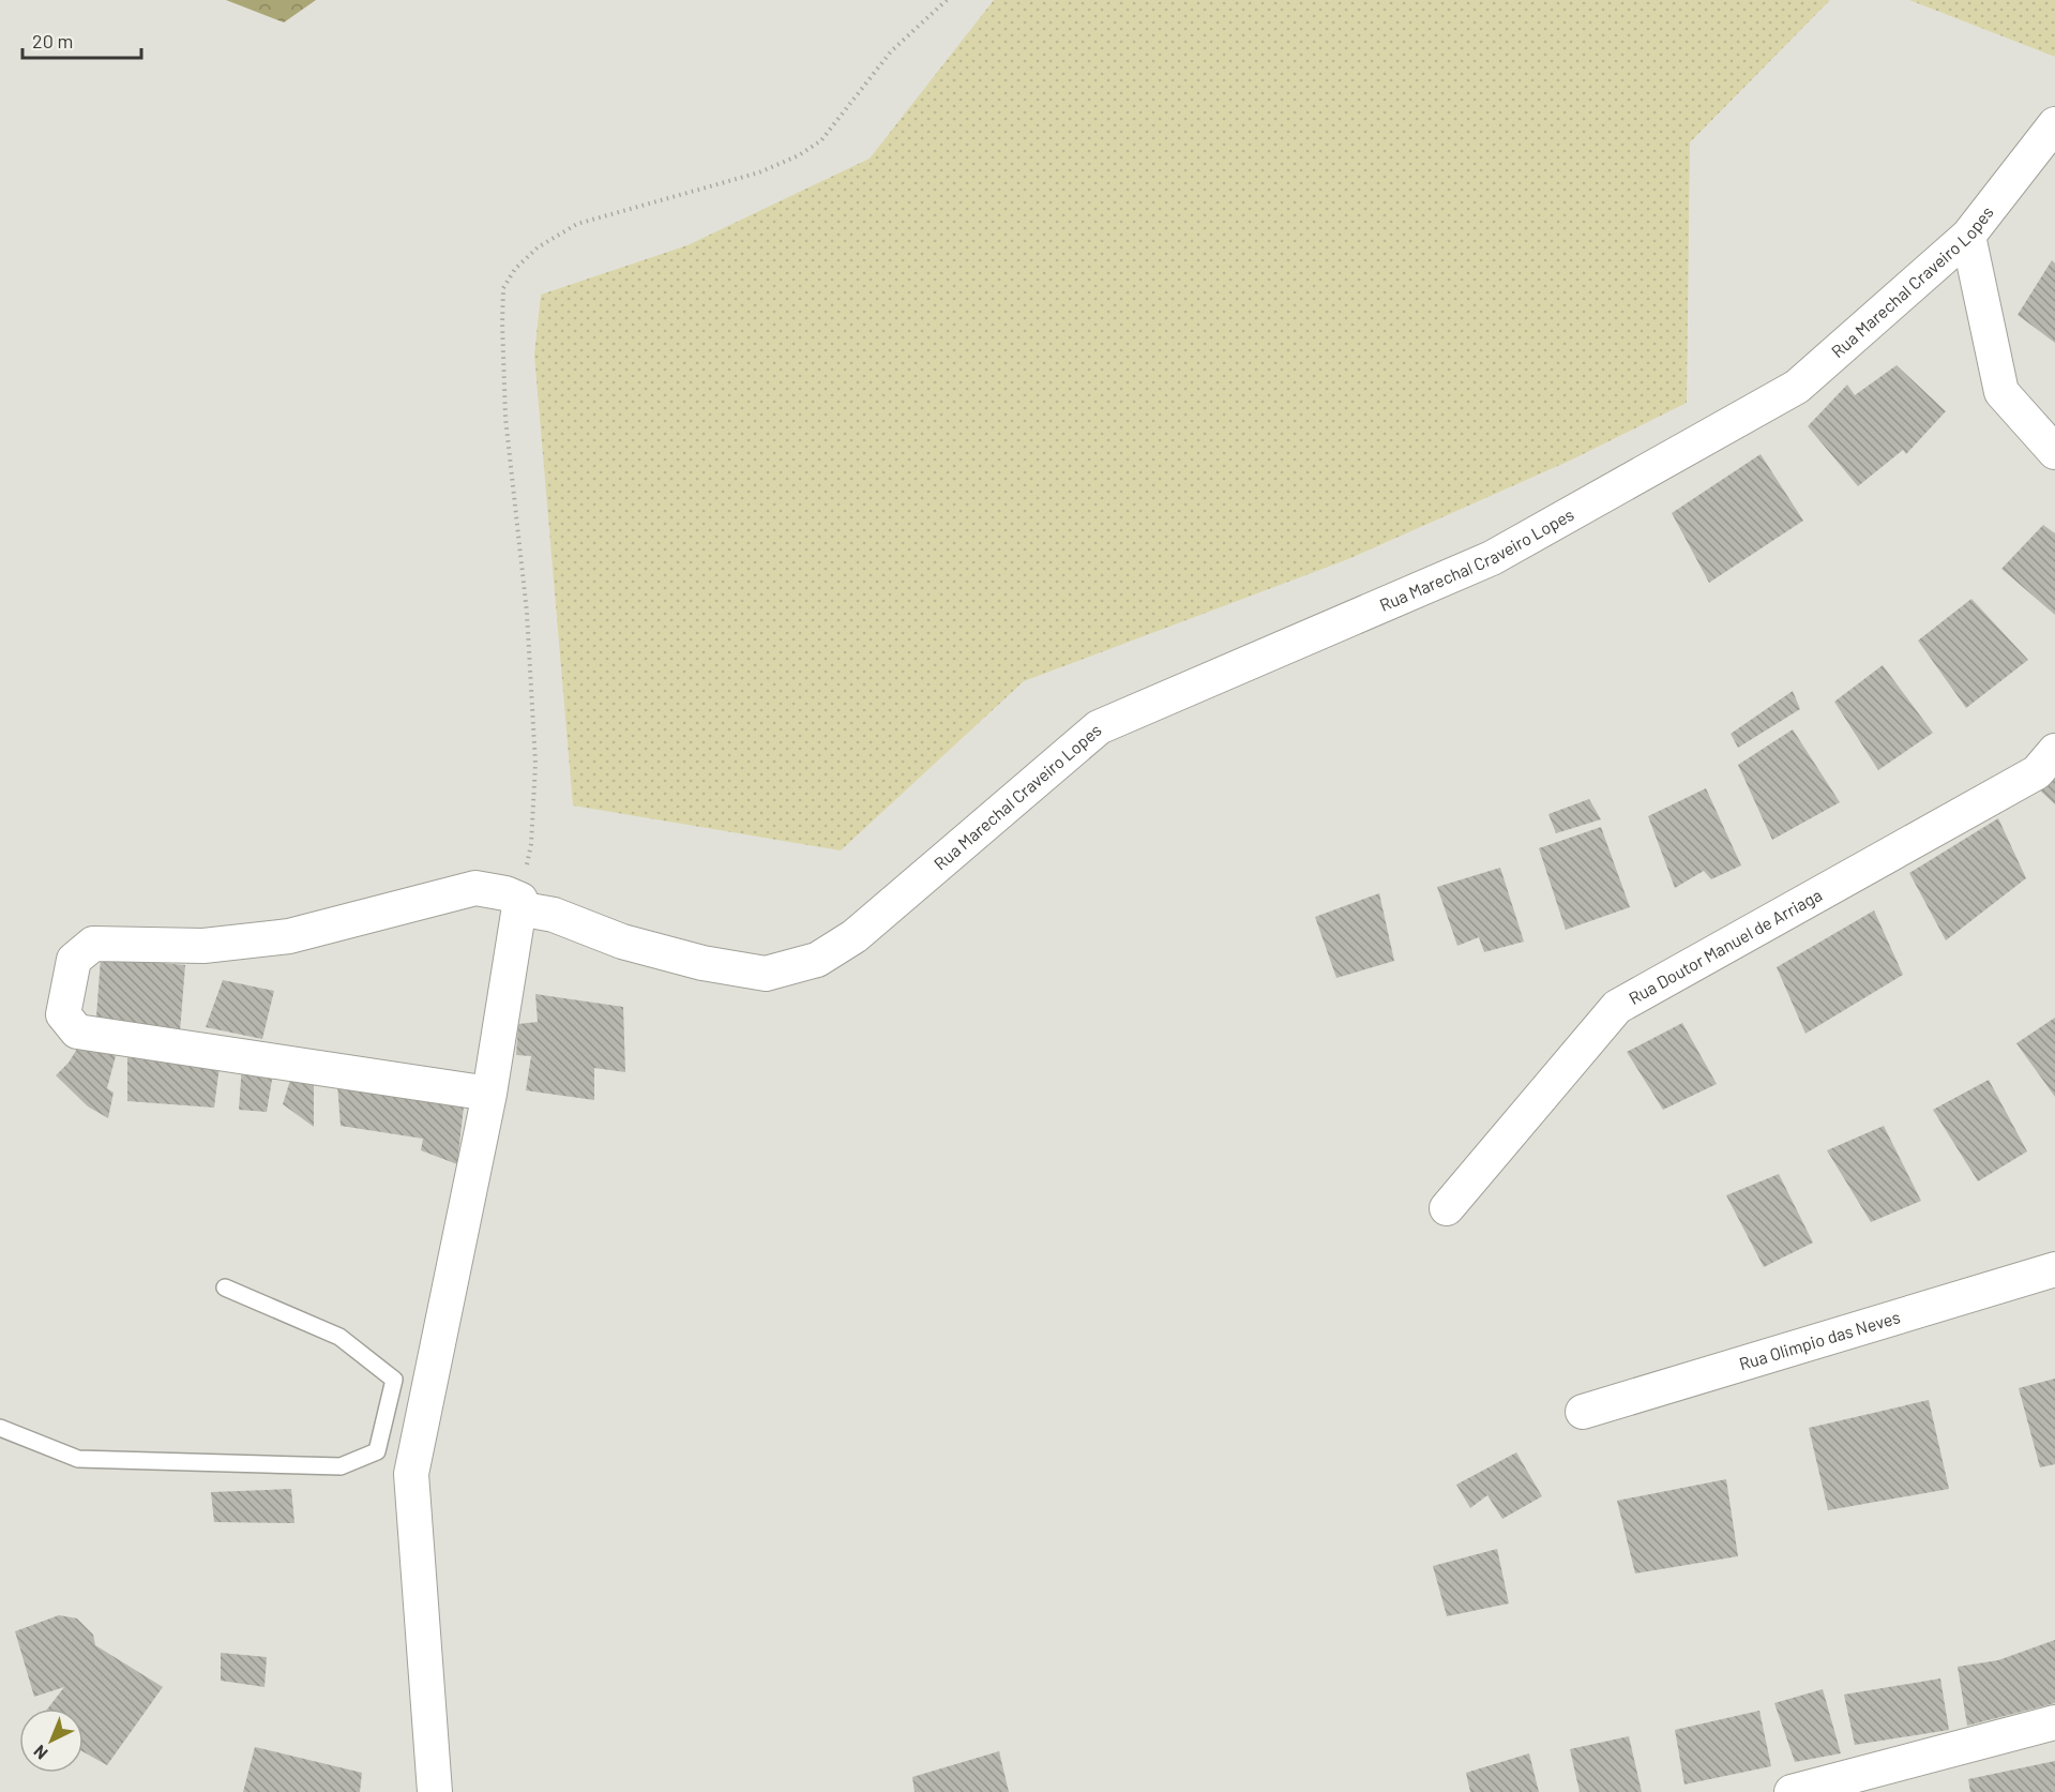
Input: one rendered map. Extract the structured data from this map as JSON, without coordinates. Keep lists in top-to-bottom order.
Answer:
{
  "streets": {
    "street": ["Rua Marechal Craveiro Lopes", "Rua Doutor Manuel de Arriaga", "Rua Olimpio das Neves"]
  },
  "scale_bar": "20 m",
  "north": "bottom left"
}
